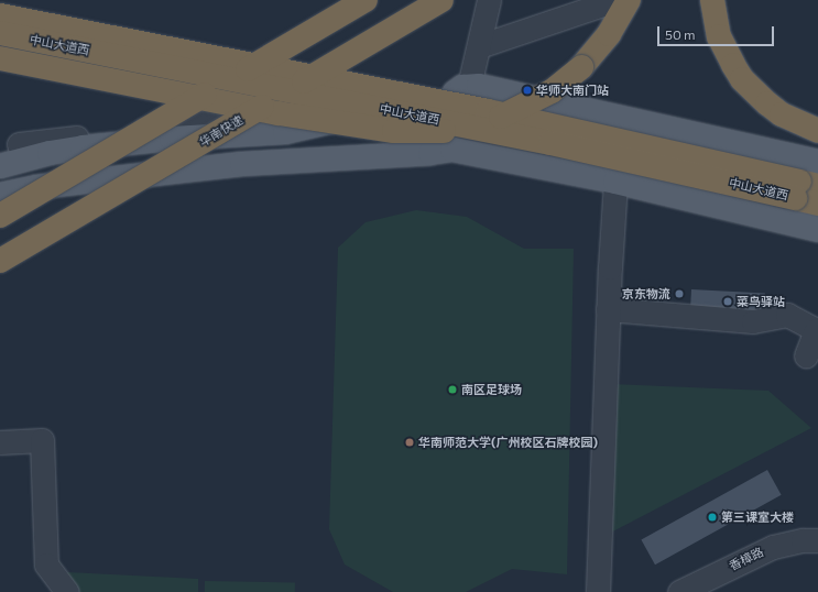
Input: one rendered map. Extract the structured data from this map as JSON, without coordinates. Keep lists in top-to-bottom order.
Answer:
{
  "streets": {
    "highway": ["中山大道西", "华南快速"],
    "street": ["香樟路"]
  },
  "places": [
    "华师大南门站",
    "京东物流",
    "菜鸟驿站",
    "南区足球场",
    "华南师范大学(广州校区石牌校园)",
    "第三课室大楼"
  ],
  "scale_bar": "50 m"
}
